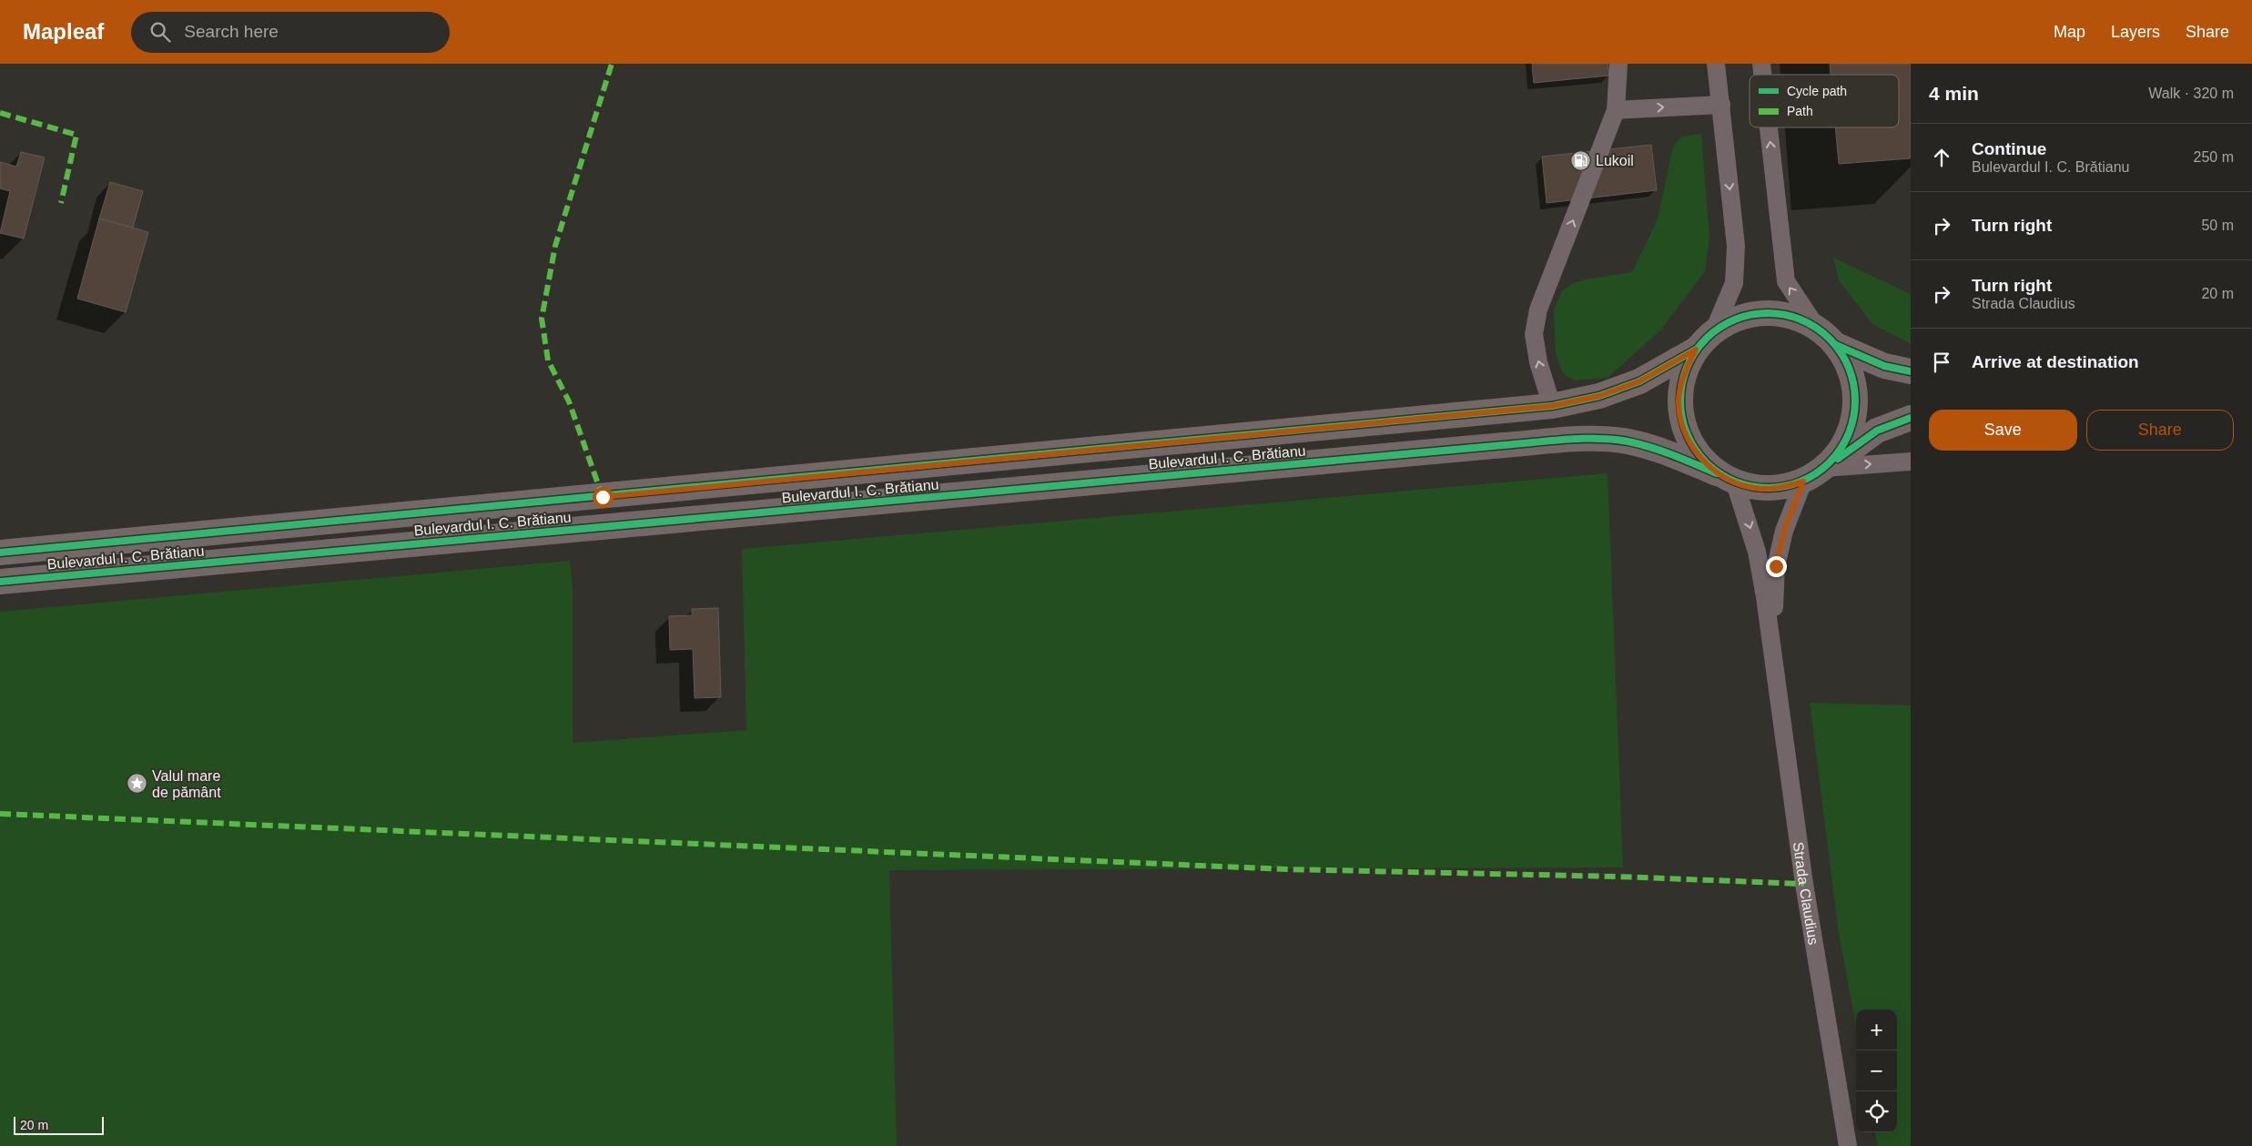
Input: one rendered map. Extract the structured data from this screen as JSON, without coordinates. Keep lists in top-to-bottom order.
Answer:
{
  "streets": {
    "main road": ["Bulevardul I. C. Brătianu"],
    "lane": ["Strada Claudius"]
  },
  "crossings": [
    ["Bulevardul I. C. Brătianu", "Strada Claudius"]
  ],
  "places": {
    "fuel station": ["Lukoil"],
    "place": ["Valul mare de pământ"]
  },
  "legend": ["Cycle path", "Path"],
  "scale_bar": "20 m",
  "page": {
    "header": "Mapleaf",
    "search": "Search here",
    "nav": ["Map", "Layers", "Share"],
    "heading": ["4 min", "Walk · 320 m"],
    "list": [
      ["Continue", "Bulevardul I. C. Brătianu", "250 m"],
      ["Turn right", "50 m"],
      ["Turn right", "Strada Claudius", "20 m"],
      "Arrive at destination"
    ],
    "buttons": ["Save", "Share"],
    "map_buttons": ["+", "−"],
    "scale": "20 m"
  }
}
